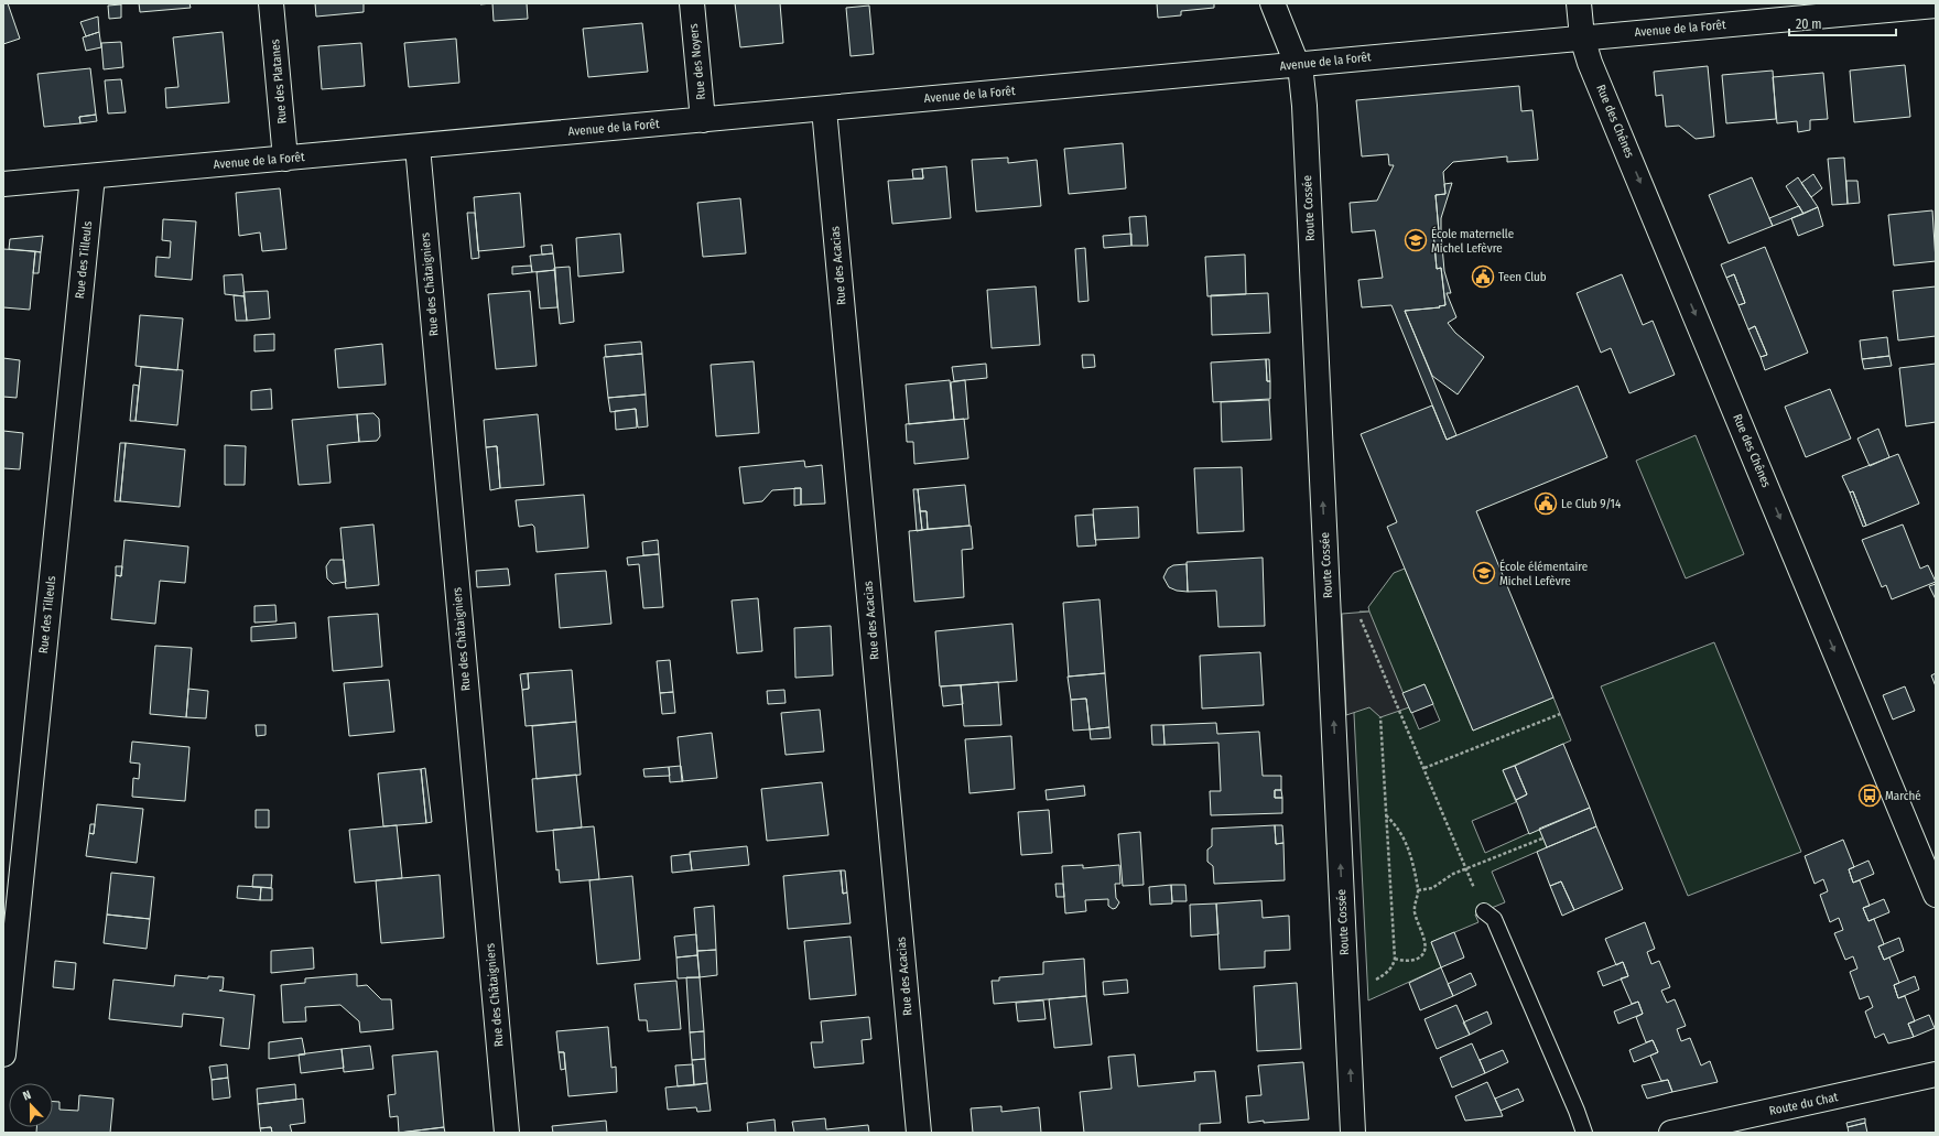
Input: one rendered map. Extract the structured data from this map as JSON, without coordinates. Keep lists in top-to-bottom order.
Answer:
{
  "streets": {
    "street": [
      "Avenue de la Forêt",
      "Rue des Noyers",
      "Rue des Platanes",
      "Rue des Chênes",
      "Route Cossée",
      "Rue des Tilleuls",
      "Rue des Acacias",
      "Rue des Châtaigniers",
      "Route du Chat"
    ]
  },
  "crossings": [
    ["Avenue de la Forêt", "Rue des Noyers"],
    ["Avenue de la Forêt", "Rue des Platanes"],
    ["Avenue de la Forêt", "Rue des Chênes"],
    ["Avenue de la Forêt", "Route Cossée"],
    ["Avenue de la Forêt", "Rue des Tilleuls"],
    ["Avenue de la Forêt", "Rue des Acacias"],
    ["Avenue de la Forêt", "Rue des Châtaigniers"]
  ],
  "one_way": ["Rue des Chênes", "Route Cossée"],
  "places": {
    "school or university": ["École maternelle Michel Lefèvre", "École élémentaire Michel Lefèvre"],
    "public building": ["Teen Club", "Le Club 9/14"],
    "bus stop": ["Marché"]
  },
  "scale_bar": "20 m",
  "north": "top"
}
